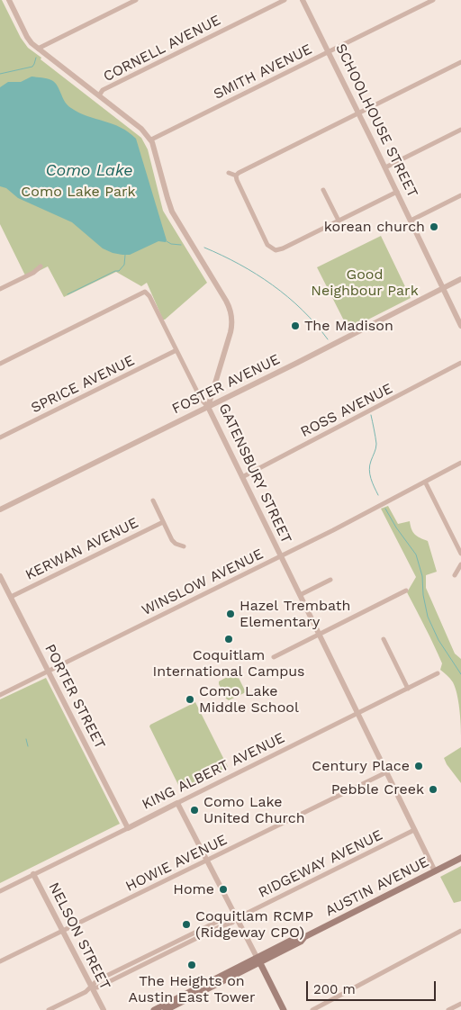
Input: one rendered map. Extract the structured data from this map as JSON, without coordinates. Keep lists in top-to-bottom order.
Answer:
{
  "streets": {
    "main road": ["AUSTIN AVENUE"],
    "street": [
      "CORNELL AVENUE",
      "SMITH AVENUE",
      "SCHOOLHOUSE STREET",
      "SPRICE AVENUE",
      "FOSTER AVENUE",
      "ROSS AVENUE",
      "GATENSBURY STREET",
      "KERWAN AVENUE",
      "WINSLOW AVENUE",
      "PORTER STREET",
      "KING ALBERT AVENUE",
      "HOWIE AVENUE",
      "RIDGEWAY AVENUE",
      "NELSON STREET"
    ]
  },
  "crossings": [
    ["CORNELL AVENUE", "GATENSBURY STREET"],
    ["SMITH AVENUE", "SCHOOLHOUSE STREET"],
    ["SMITH AVENUE", "GATENSBURY STREET"],
    ["SCHOOLHOUSE STREET", "FOSTER AVENUE"],
    ["FOSTER AVENUE", "GATENSBURY STREET"],
    ["ROSS AVENUE", "GATENSBURY STREET"],
    ["GATENSBURY STREET", "WINSLOW AVENUE"],
    ["GATENSBURY STREET", "KING ALBERT AVENUE"],
    ["GATENSBURY STREET", "HOWIE AVENUE"],
    ["GATENSBURY STREET", "RIDGEWAY AVENUE"],
    ["GATENSBURY STREET", "AUSTIN AVENUE"],
    ["KERWAN AVENUE", "PORTER STREET"],
    ["WINSLOW AVENUE", "PORTER STREET"],
    ["PORTER STREET", "KING ALBERT AVENUE"],
    ["KING ALBERT AVENUE", "NELSON STREET"],
    ["HOWIE AVENUE", "NELSON STREET"],
    ["RIDGEWAY AVENUE", "NELSON STREET"]
  ],
  "water": ["Como Lake"],
  "parks": ["Como Lake Park", "Good Neighbour Park"],
  "places": [
    "korean church",
    "The Madison",
    "Hazel Trembath Elementary",
    "Coquitlam International Campus",
    "Como Lake Middle School",
    "Century Place",
    "Pebble Creek",
    "Como Lake United Church",
    "Home",
    "Coquitlam RCMP (Ridgeway CPO)",
    "The Heights on Austin East Tower"
  ],
  "scale_bar": "200 m"
}
